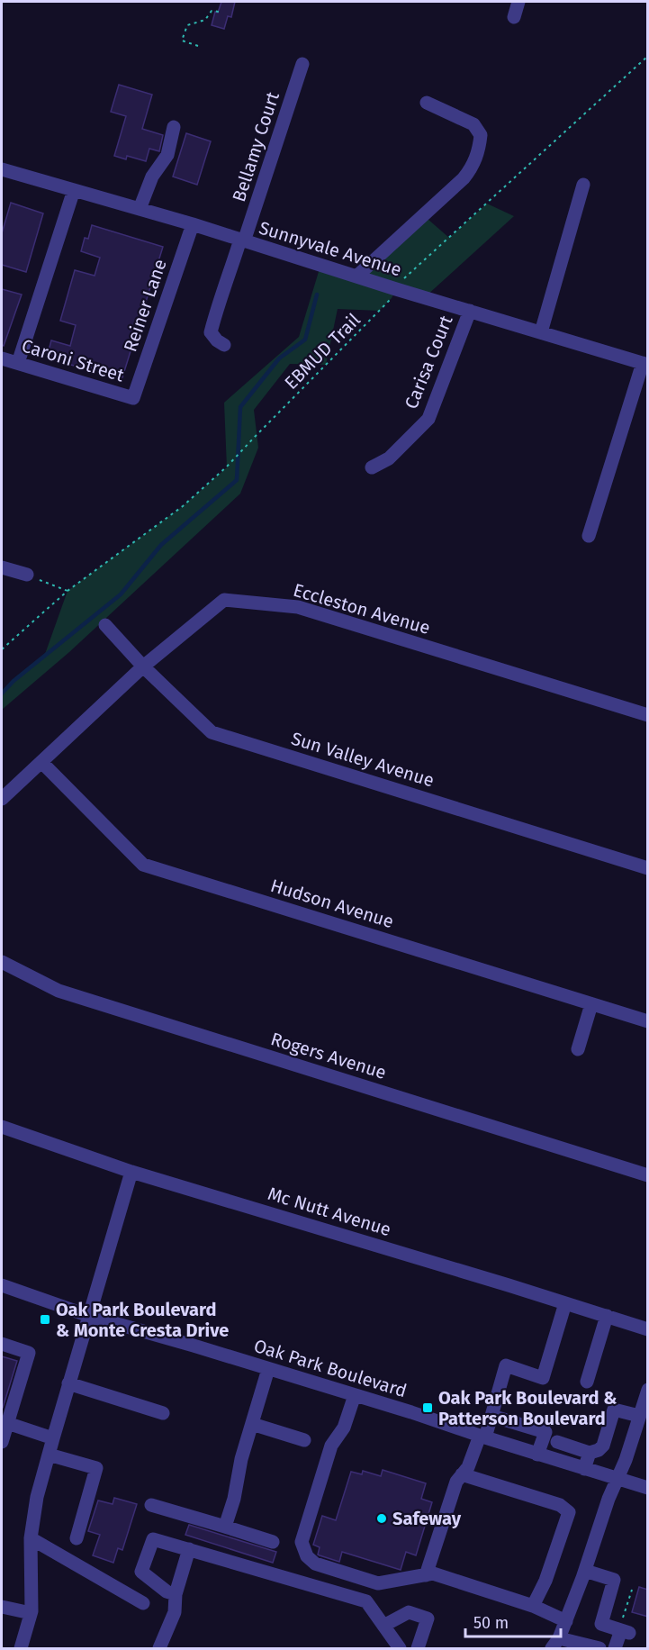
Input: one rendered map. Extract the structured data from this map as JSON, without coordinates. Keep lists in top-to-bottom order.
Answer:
{
  "streets": {
    "street": [
      "Bellamy Court",
      "Sunnyvale Avenue",
      "Reiner Lane",
      "Caroni Street",
      "Carisa Court",
      "Eccleston Avenue",
      "Sun Valley Avenue",
      "Hudson Avenue",
      "Rogers Avenue",
      "Mc Nutt Avenue",
      "Oak Park Boulevard"
    ],
    "path": ["EBMUD Trail"]
  },
  "crossings": [
    ["Bellamy Court", "Sunnyvale Avenue"],
    ["Sunnyvale Avenue", "Reiner Lane"],
    ["Sunnyvale Avenue", "EBMUD Trail"],
    ["Sunnyvale Avenue", "Carisa Court"],
    ["Reiner Lane", "Caroni Street"],
    ["Eccleston Avenue", "Sun Valley Avenue"],
    ["Eccleston Avenue", "Hudson Avenue"]
  ],
  "places": {
    "transit": ["Oak Park Boulevard & Monte Cresta Drive", "Oak Park Boulevard & Patterson Boulevard"],
    "other": ["Safeway"]
  },
  "scale_bar": "50 m"
}
